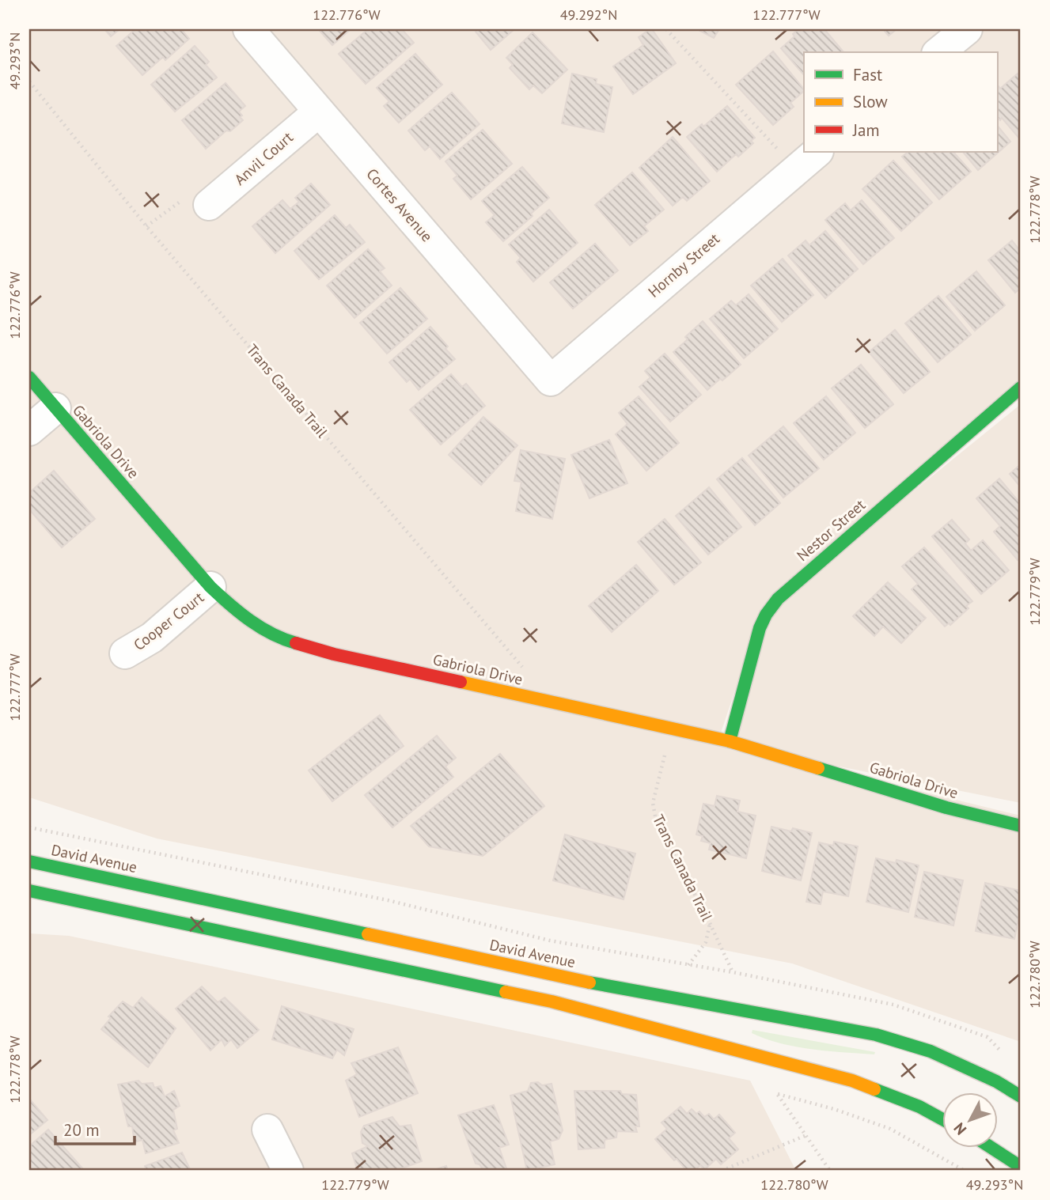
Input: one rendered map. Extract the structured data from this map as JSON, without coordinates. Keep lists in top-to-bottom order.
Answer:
{
  "streets": {
    "main road": ["Gabriola Drive", "Nestor Street", "David Avenue"],
    "street": [
      "Anvil Court",
      "Cortes Avenue",
      "Hornby Street",
      "Cooper Court"
    ],
    "path": ["Trans Canada Trail"]
  },
  "crossings": [
    ["Anvil Court", "Cortes Avenue"],
    ["Cortes Avenue", "Hornby Street"],
    ["Trans Canada Trail", "Gabriola Drive"],
    ["Gabriola Drive", "Nestor Street"],
    ["Gabriola Drive", "Cooper Court"]
  ],
  "legend": ["Fast", "Slow", "Jam"],
  "scale_bar": "20 m",
  "north": "bottom left",
  "coordinates": [
    "122.776°W",
    "49.292°N",
    "122.777°W",
    "49.293°N",
    "122.778°W",
    "122.779°W",
    "122.780°W"
  ]
}
